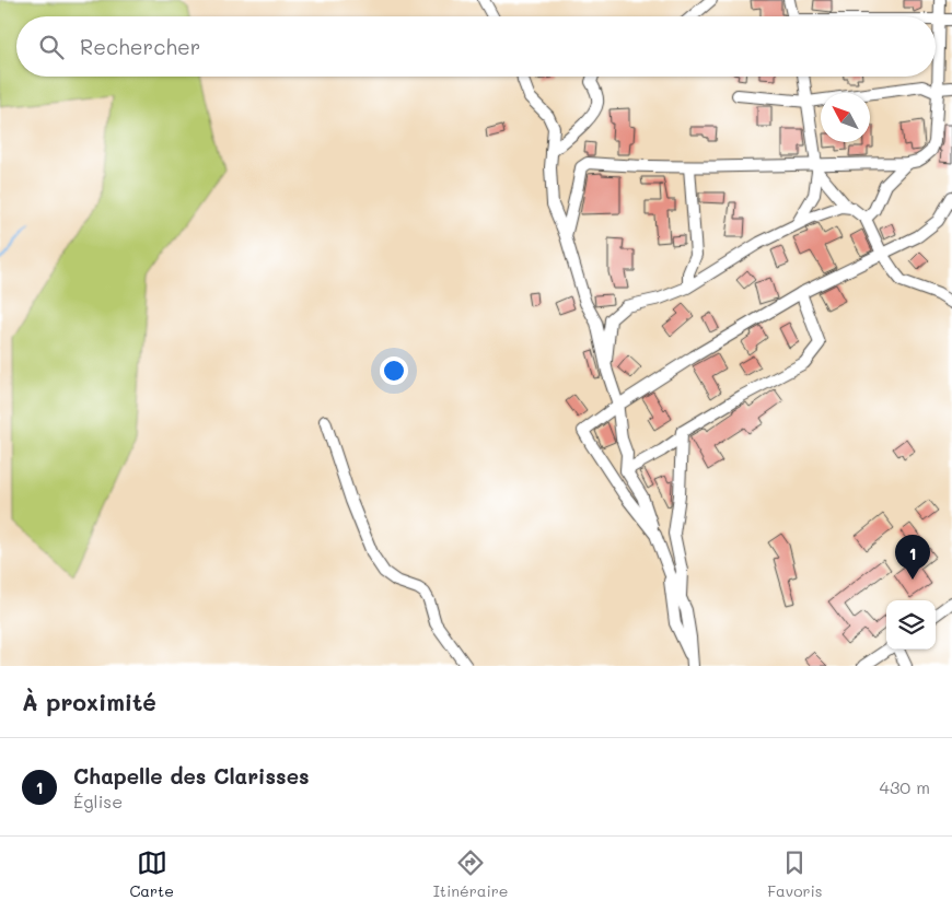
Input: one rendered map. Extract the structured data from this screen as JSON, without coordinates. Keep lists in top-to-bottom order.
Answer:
{
  "north": "top left",
  "page": {
    "search": "Rechercher",
    "pins": "1",
    "heading": "À proximité",
    "list": [
      {
        "mark": "1",
        "name": "Chapelle des Clarisses",
        "note": "Église",
        "value": "430 m"
      }
    ],
    "nav": ["Carte", "Itinéraire", "Favoris"]
  }
}
